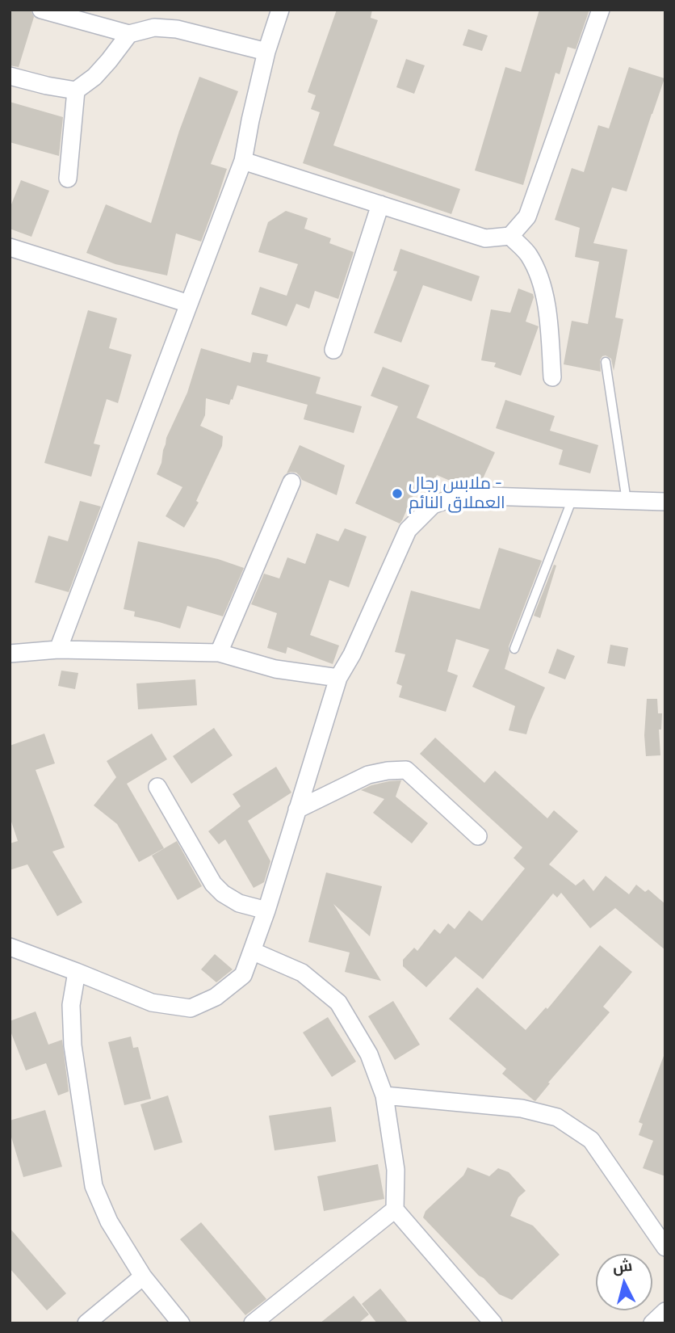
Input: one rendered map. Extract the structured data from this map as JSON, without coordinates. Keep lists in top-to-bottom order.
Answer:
{
  "places": ["ملابس رجال - العملاق النائم"],
  "north": "top"
}
